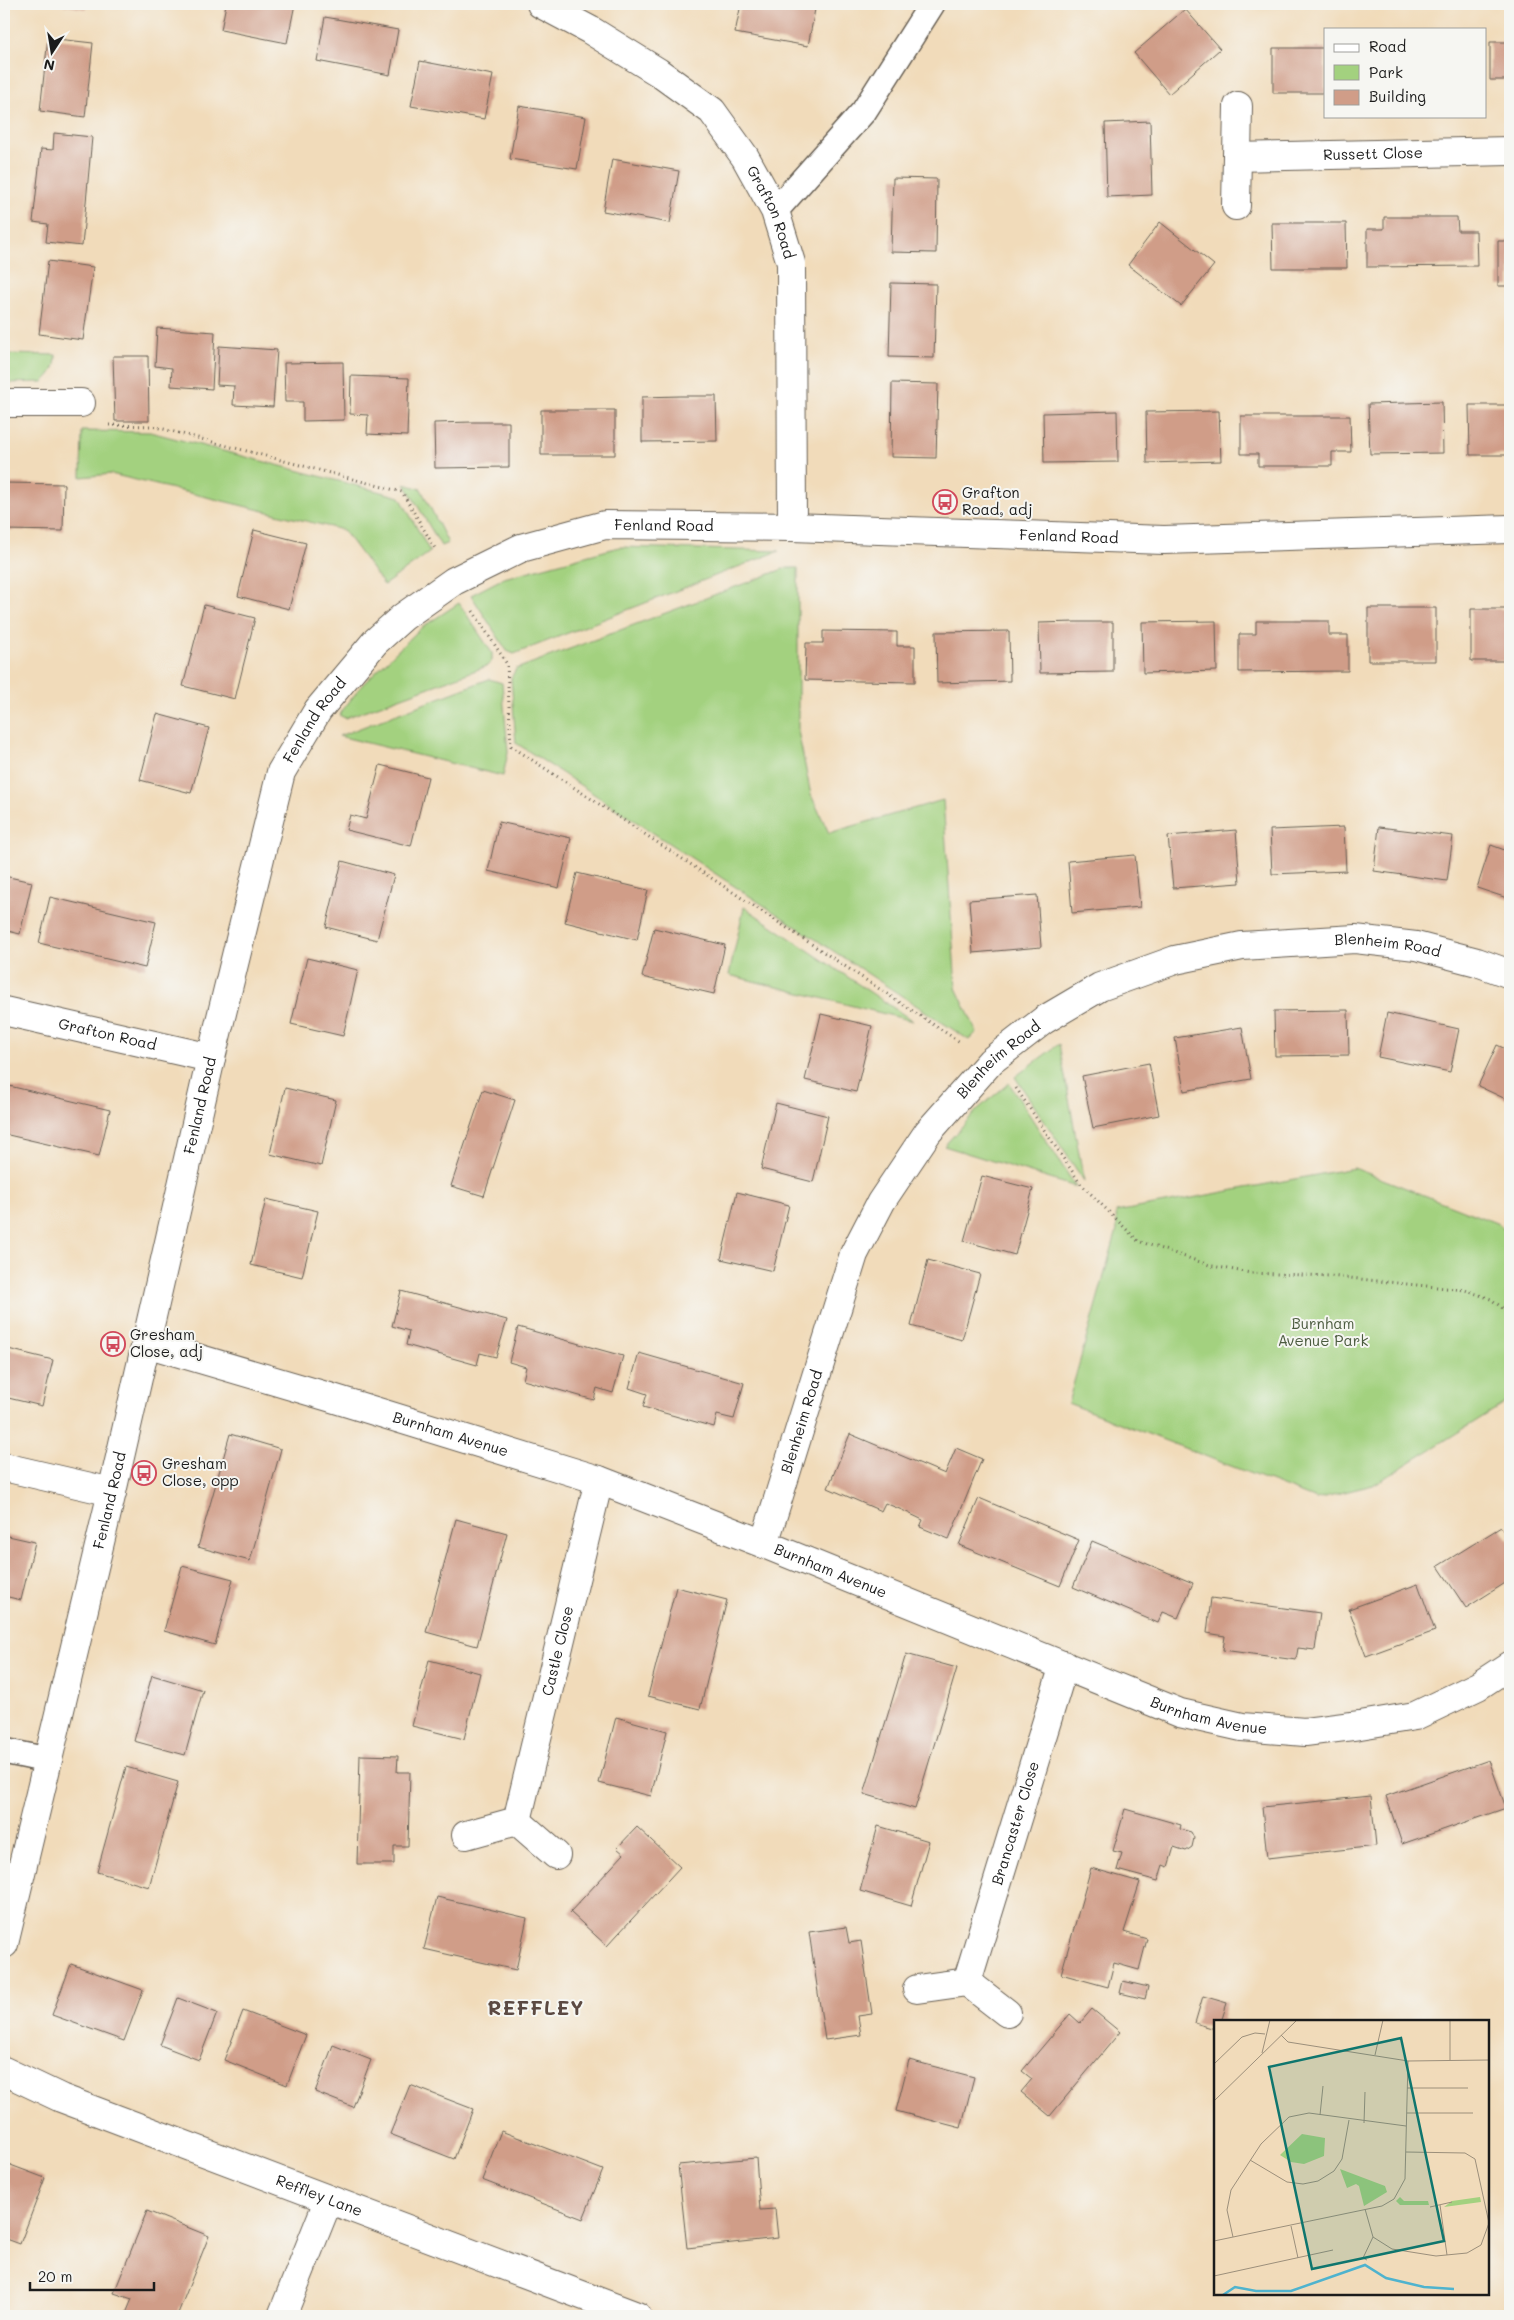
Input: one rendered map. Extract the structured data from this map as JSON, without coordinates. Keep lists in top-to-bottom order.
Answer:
{
  "streets": {
    "street": [
      "Russett Close",
      "Grafton Road",
      "Fenland Road",
      "Blenheim Road",
      "Burnham Avenue",
      "Castle Close",
      "Brancaster Close",
      "Reffley Lane"
    ]
  },
  "crossings": [
    ["Grafton Road", "Fenland Road"],
    ["Fenland Road", "Burnham Avenue"],
    ["Blenheim Road", "Burnham Avenue"],
    ["Burnham Avenue", "Castle Close"],
    ["Burnham Avenue", "Brancaster Close"]
  ],
  "districts": ["REFFLEY"],
  "parks": ["Burnham Avenue Park"],
  "places": {
    "bus stop": ["Grafton Road, adj", "Gresham Close, adj", "Gresham Close, opp"]
  },
  "legend": ["Road", "Park", "Building"],
  "scale_bar": "20 m",
  "north": "bottom"
}
